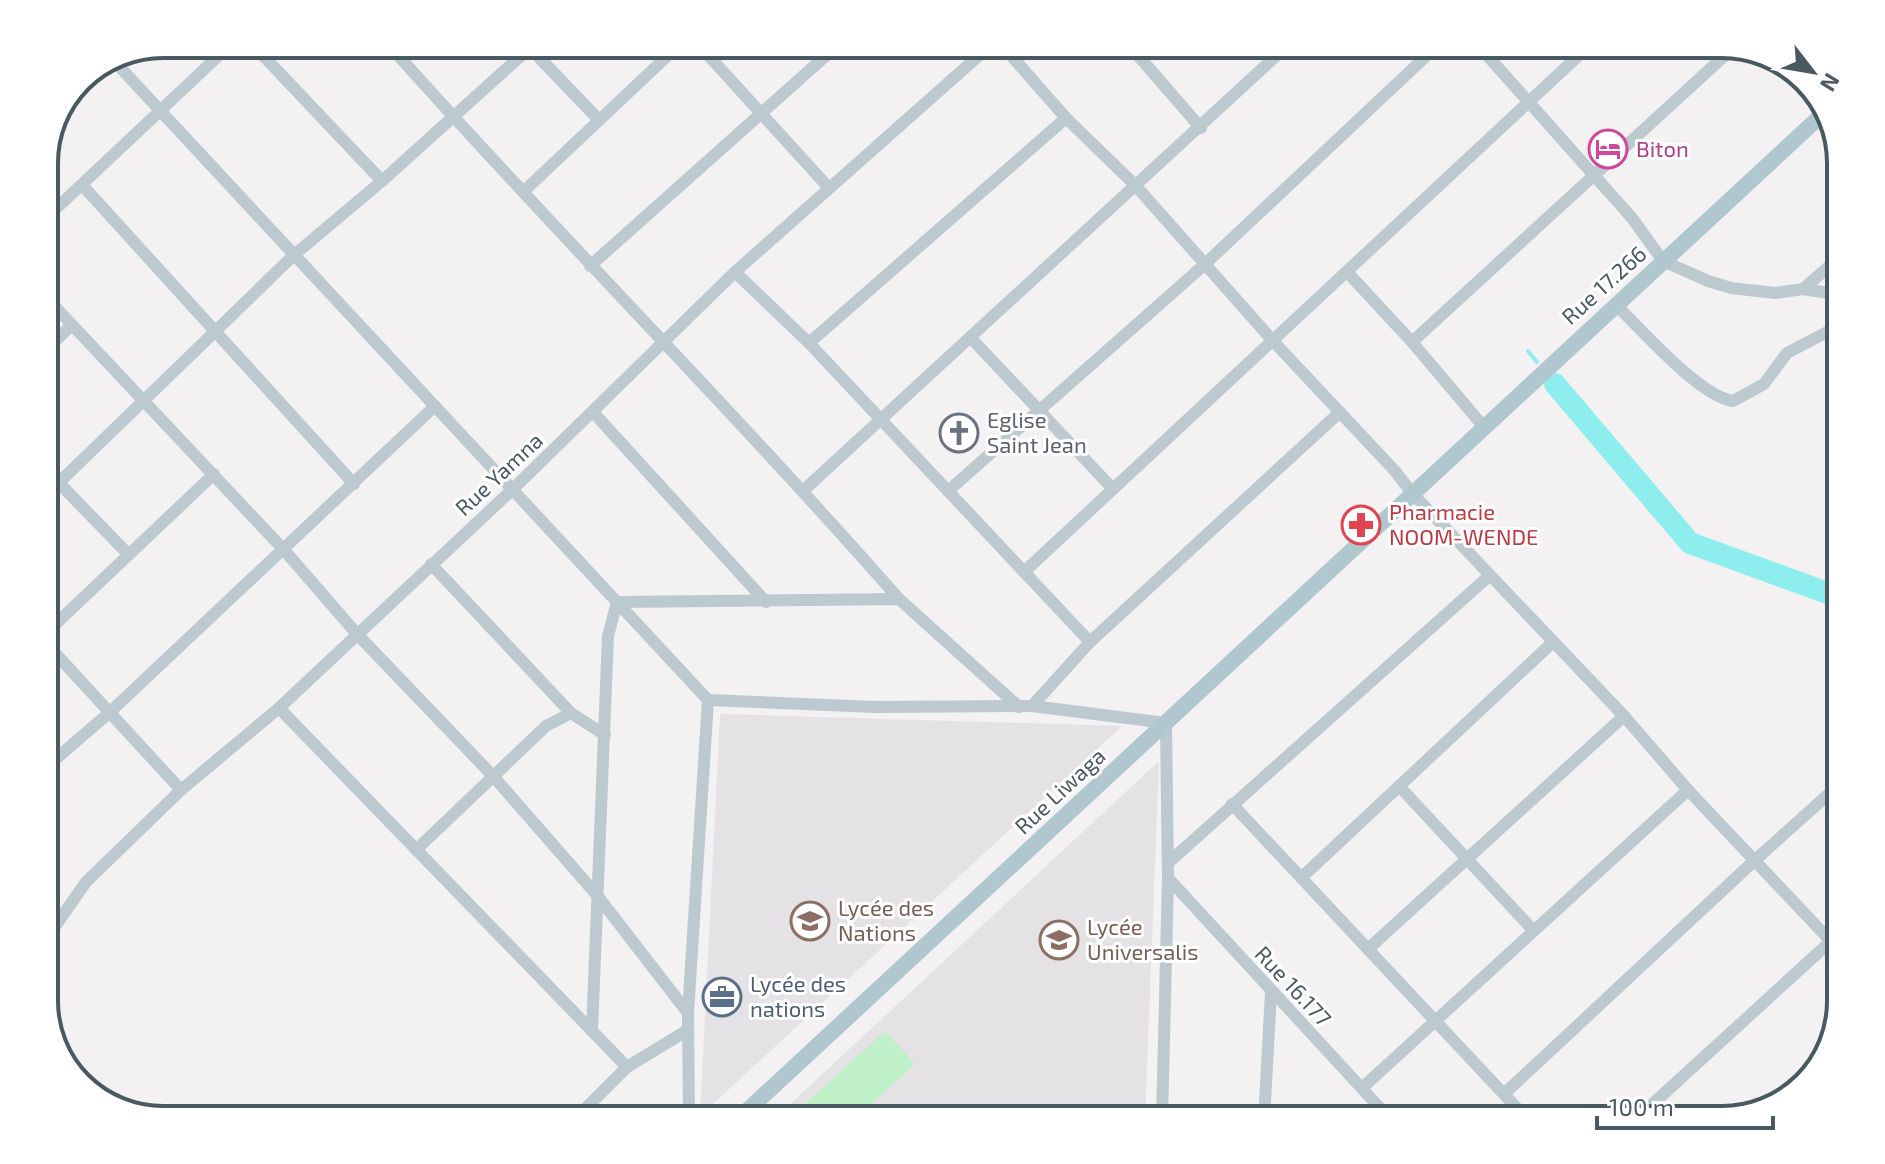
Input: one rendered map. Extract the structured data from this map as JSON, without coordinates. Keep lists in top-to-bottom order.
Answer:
{
  "streets": {
    "main road": ["Rue 17.266", "Rue Liwaga"],
    "street": ["Rue Yamna", "Rue 16.177"]
  },
  "crossings": [
    ["Rue 17.266", "Rue Liwaga"]
  ],
  "places": {
    "hotel": ["Biton"],
    "church": ["Eglise Saint Jean"],
    "pharmacy": ["Pharmacie NOOM-WENDE"],
    "school or university": ["Lycée des Nations", "Lycée Universalis"],
    "office": ["Lycée des nations"]
  },
  "scale_bar": "100 m",
  "north": "bottom right"
}
